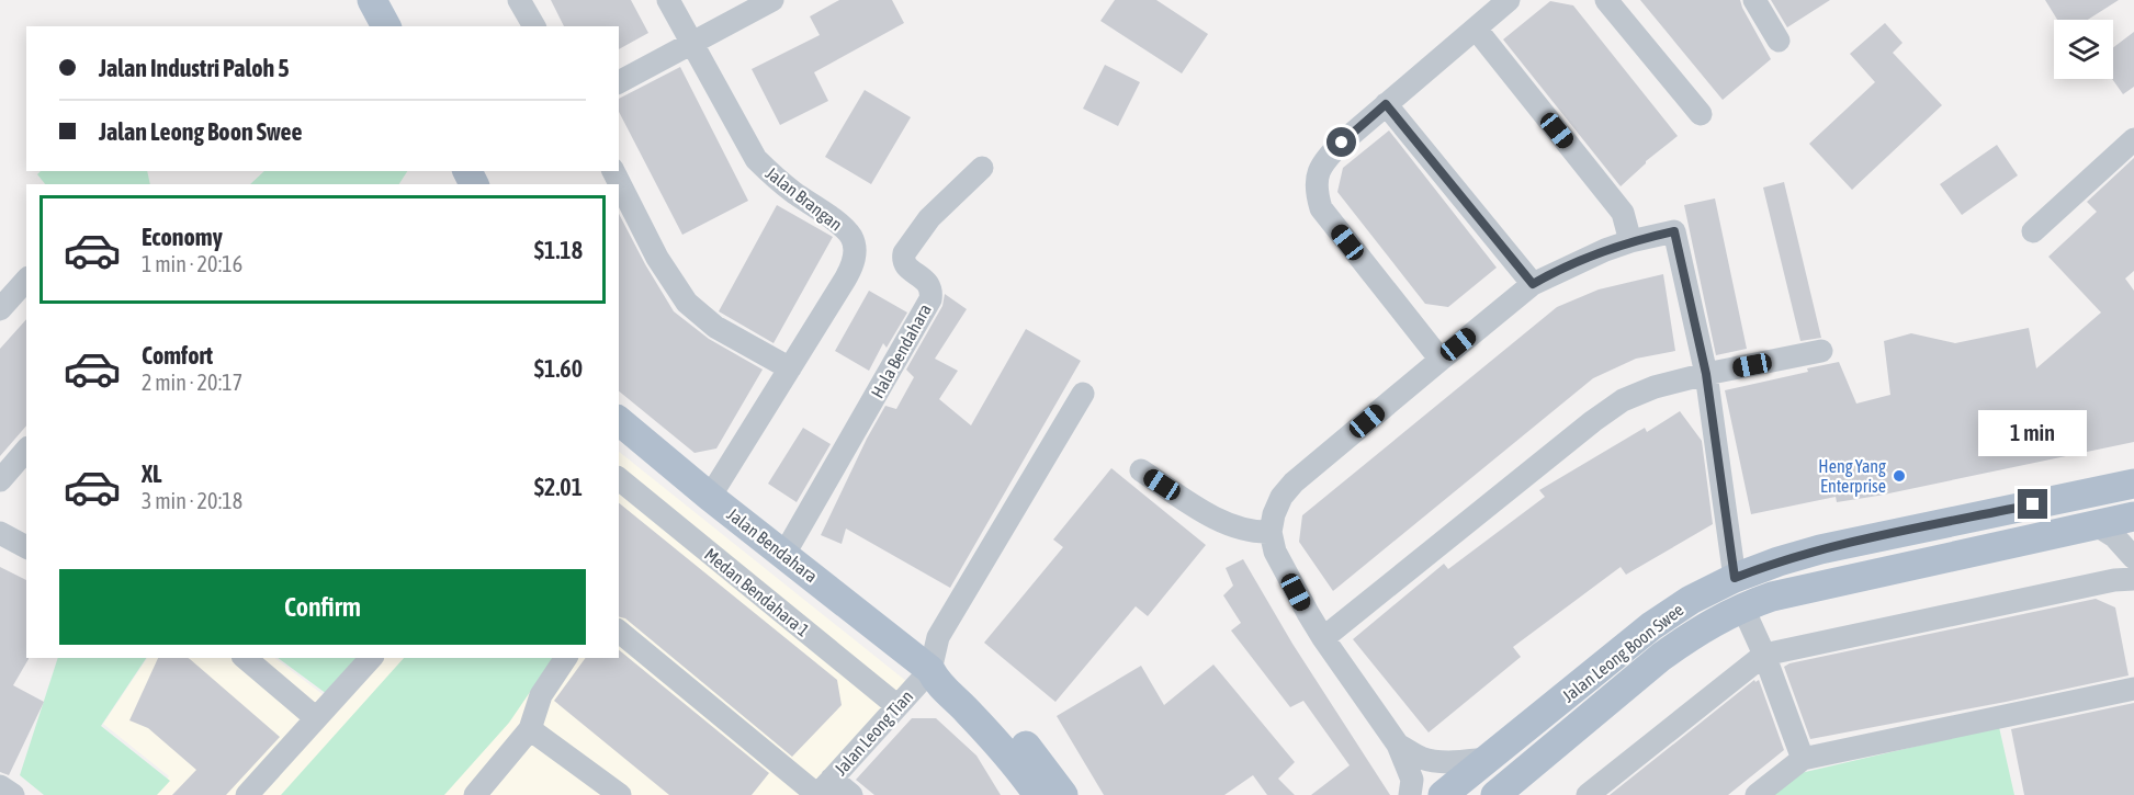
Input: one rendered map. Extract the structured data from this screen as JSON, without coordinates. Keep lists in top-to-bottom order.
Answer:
{
  "streets": {
    "main road": ["Jalan Bendahara", "Jalan Leong Boon Swee"],
    "street": [
      "Jalan Brangan",
      "Hala Bendahara",
      "Medan Bendahara 1",
      "Jalan Leong Tian"
    ]
  },
  "crossings": [
    ["Jalan Brangan", "Jalan Bendahara"],
    ["Hala Bendahara", "Jalan Bendahara"],
    ["Jalan Bendahara", "Jalan Leong Tian"],
    ["Medan Bendahara 1", "Jalan Leong Tian"]
  ],
  "places": ["Heng Yang Enterprise"],
  "page": {
    "banner": ["Jalan Industri Paloh 5", "Jalan Leong Boon Swee"],
    "list": [
      {
        "name": "Economy",
        "note": "1 min · 20:16",
        "value": "$1.18"
      },
      {
        "name": "Comfort",
        "note": "2 min · 20:17",
        "value": "$1.60"
      },
      {
        "name": "XL",
        "note": "3 min · 20:18",
        "value": "$2.01"
      }
    ],
    "bubble": "1 min",
    "buttons": "Confirm"
  }
}
